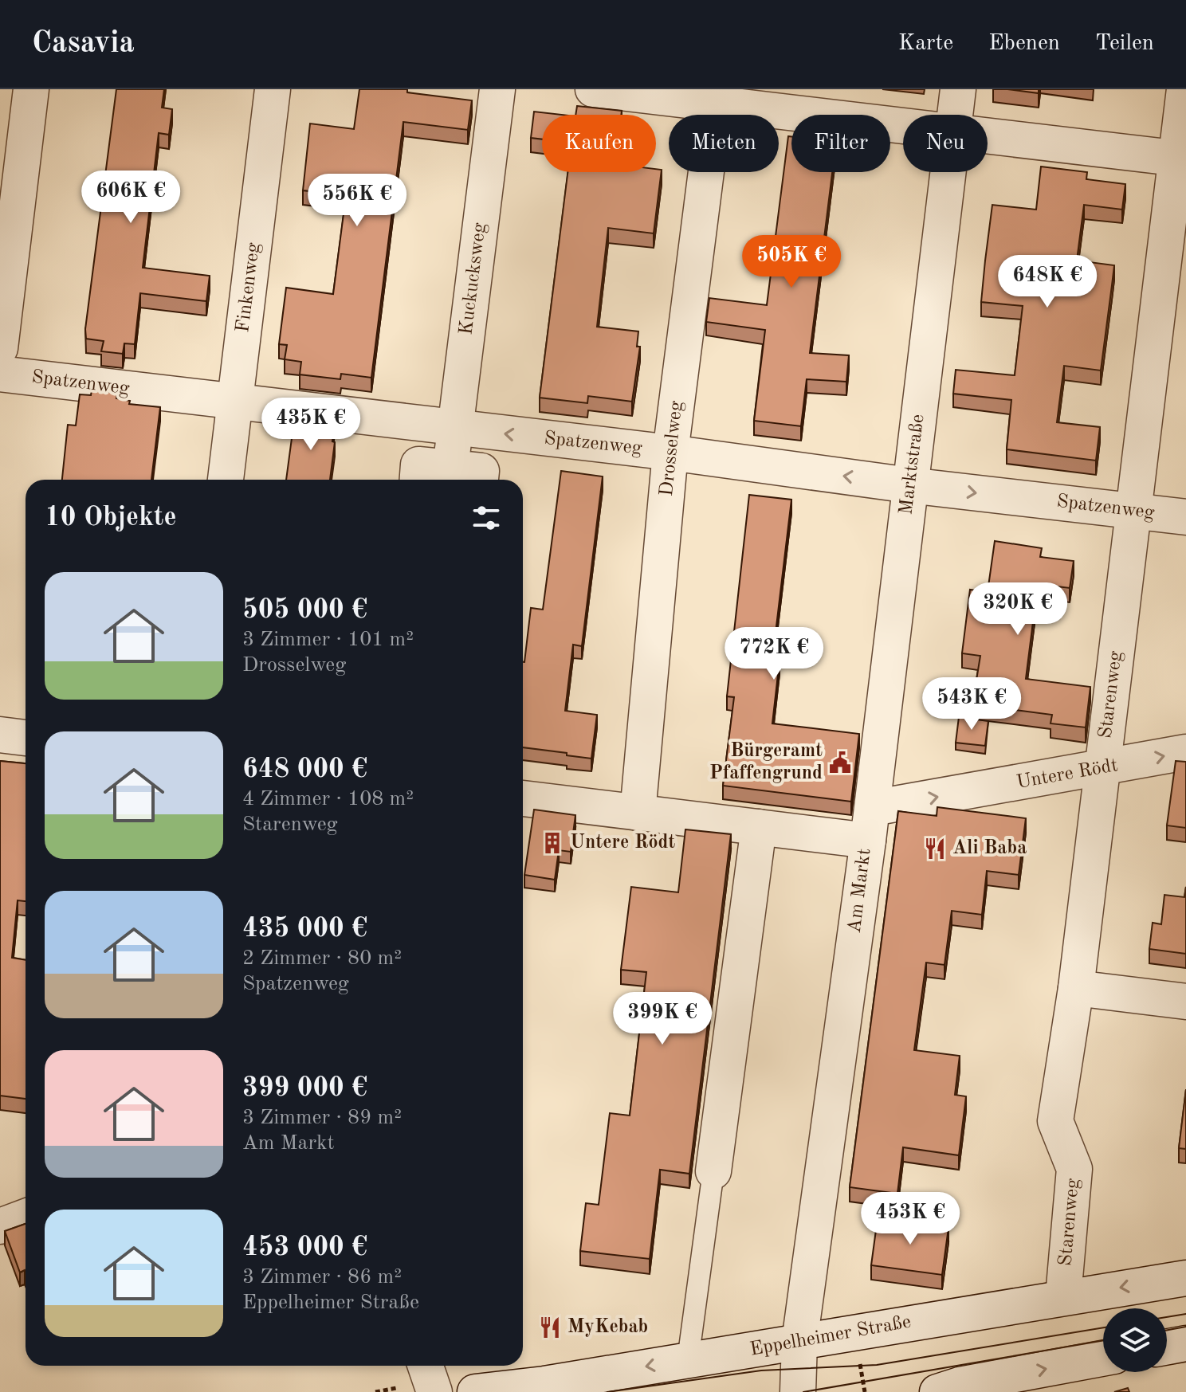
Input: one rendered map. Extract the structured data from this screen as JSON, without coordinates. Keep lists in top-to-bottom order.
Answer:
{
  "streets": {
    "street": [
      "Kuckucksweg",
      "Finkenweg",
      "Spatzenweg",
      "Drosselweg",
      "Marktstraße",
      "Starenweg",
      "Untere Rödt",
      "Am Markt",
      "Eppelheimer Straße"
    ]
  },
  "crossings": [
    ["Kuckucksweg", "Spatzenweg"],
    ["Finkenweg", "Spatzenweg"],
    ["Spatzenweg", "Drosselweg"],
    ["Spatzenweg", "Marktstraße"],
    ["Spatzenweg", "Starenweg"],
    ["Marktstraße", "Untere Rödt"],
    ["Marktstraße", "Am Markt"],
    ["Starenweg", "Untere Rödt"],
    ["Starenweg", "Eppelheimer Straße"],
    ["Untere Rödt", "Am Markt"],
    ["Am Markt", "Eppelheimer Straße"]
  ],
  "places": {
    "public building": ["Bürgeramt Pfaffengrund"],
    "building": ["Untere Rödt"],
    "restaurant": ["Ali Baba", "MyKebab"]
  },
  "page": {
    "header": "Casavia",
    "nav": ["Karte", "Ebenen", "Teilen"],
    "chip": [
      "Kaufen",
      "Mieten",
      "Filter",
      "Neu"
    ],
    "price": [
      "606K €",
      "556K €",
      "505K €",
      "648K €",
      "435K €",
      "320K €",
      "772K €",
      "543K €",
      "399K €",
      "453K €"
    ],
    "heading": "10 Objekte",
    "list": [
      {
        "name": "505 000 €",
        "note": "3 Zimmer · 101 m² · Drosselweg"
      },
      {
        "name": "648 000 €",
        "note": "4 Zimmer · 108 m² · Starenweg"
      },
      {
        "name": "435 000 €",
        "note": "2 Zimmer · 80 m² · Spatzenweg"
      },
      {
        "name": "399 000 €",
        "note": "3 Zimmer · 89 m² · Am Markt"
      },
      {
        "name": "453 000 €",
        "note": "3 Zimmer · 86 m² · Eppelheimer Straße"
      }
    ]
  }
}
